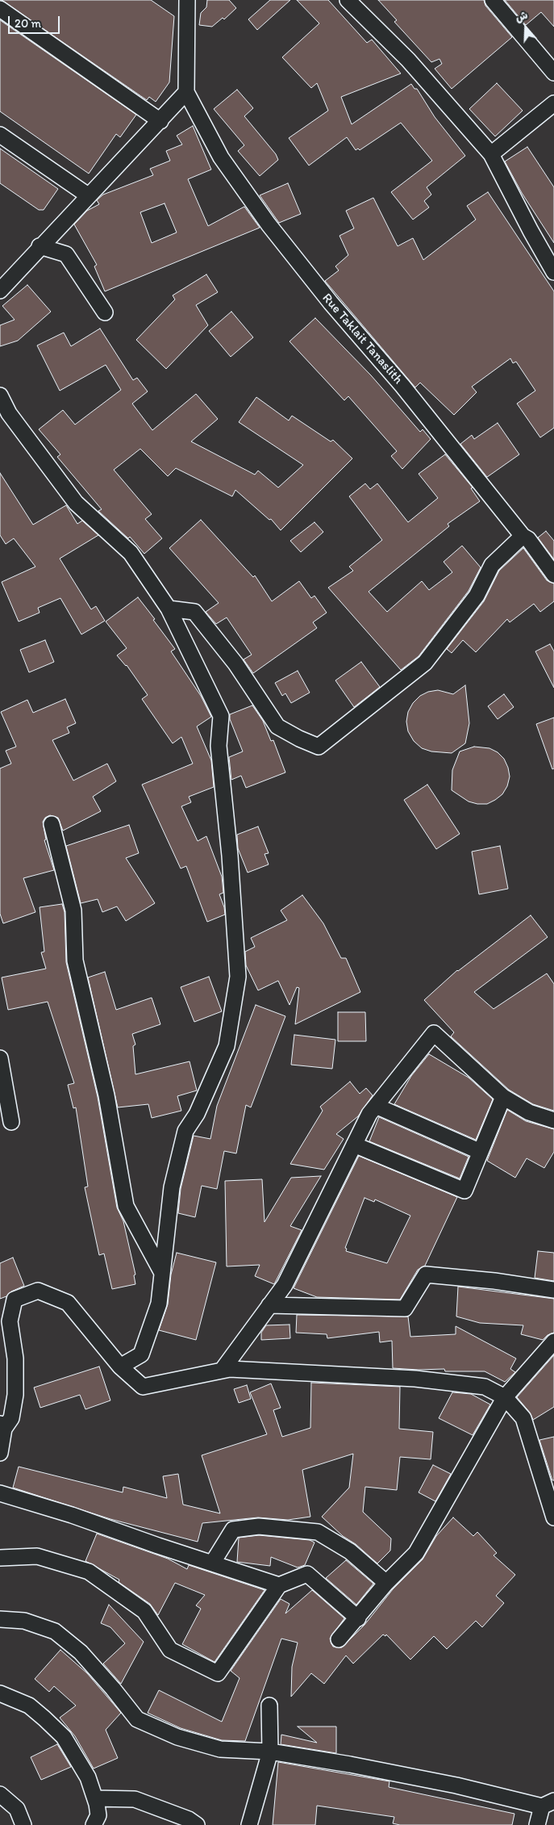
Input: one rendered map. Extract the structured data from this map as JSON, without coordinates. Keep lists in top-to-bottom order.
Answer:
{
  "streets": {
    "street": ["Rue Taklait Tanaslith"]
  },
  "scale_bar": "20 m",
  "north": "top"
}
